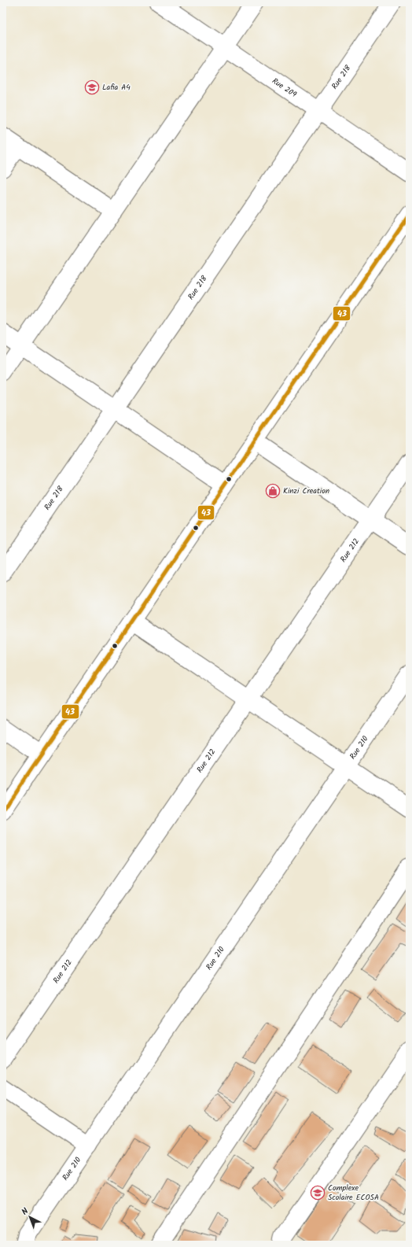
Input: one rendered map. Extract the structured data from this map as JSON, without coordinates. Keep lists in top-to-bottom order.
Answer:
{
  "streets": {
    "street": [
      "Rue 218",
      "Rue 209",
      "Rue 212",
      "Rue 210"
    ]
  },
  "crossings": [
    ["Rue 218", "Rue 209"]
  ],
  "places": {
    "school or university": ["Lafia A4", "Complexe Scolaire ECOSA"],
    "shop": ["Kinzi Creation"]
  },
  "lines": ["transit line 43"],
  "north": "top left"
}
